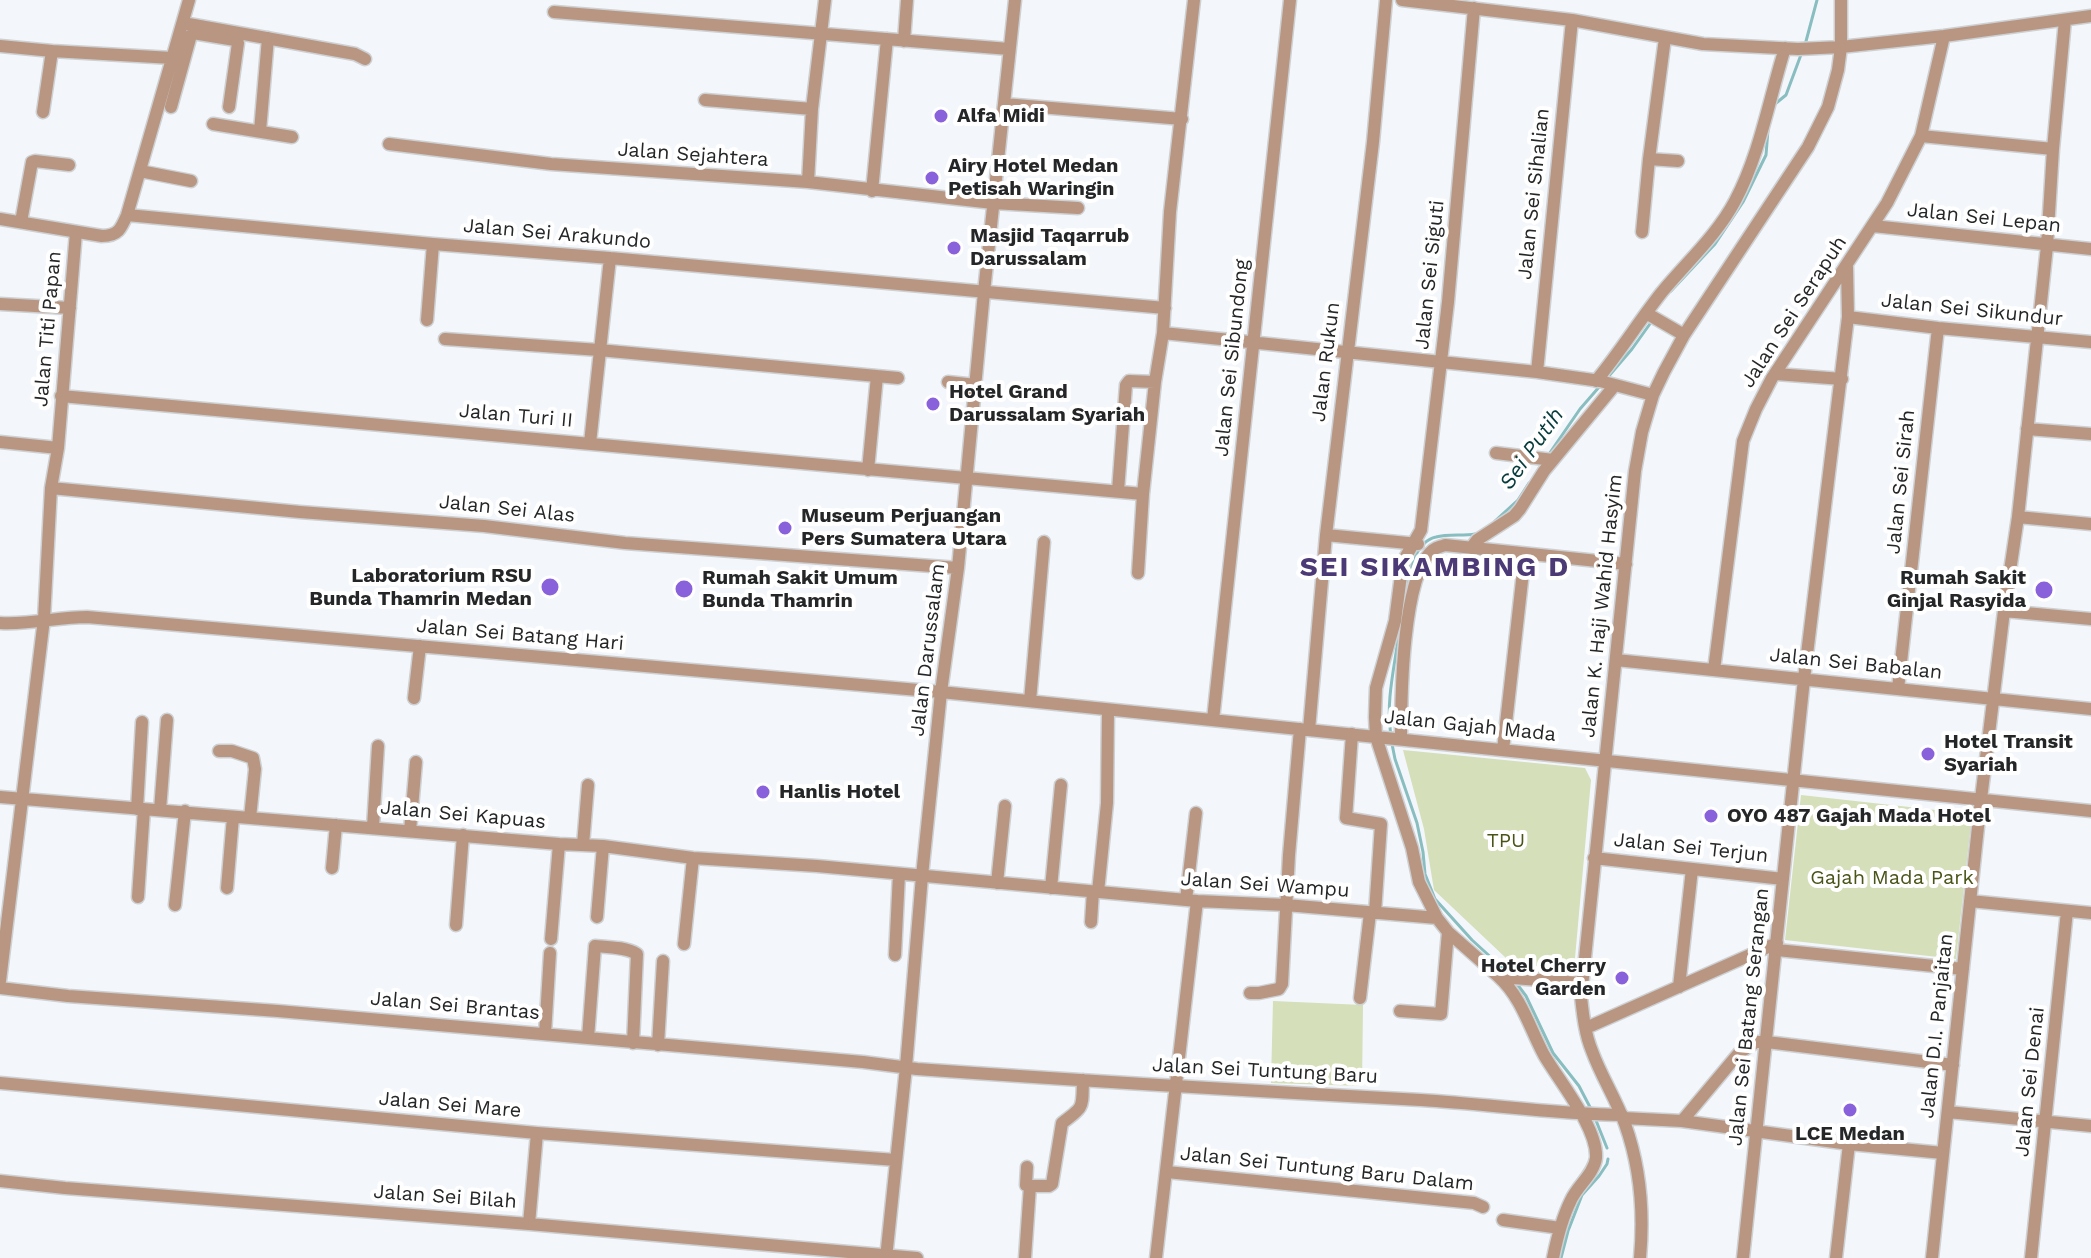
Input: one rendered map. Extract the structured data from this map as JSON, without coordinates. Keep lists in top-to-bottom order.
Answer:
{
  "streets": {
    "street": [
      "Jalan Sejahtera",
      "Jalan Sei Sihalian",
      "Jalan Sei Lepan",
      "Jalan Sei Arakundo",
      "Jalan Sei Siguti",
      "Jalan Sei Sikundur",
      "Jalan Sei Serapuh",
      "Jalan Titi Papan",
      "Jalan Sei Sibundong",
      "Jalan Rukun",
      "Jalan Turi II",
      "Jalan Sei Sirah",
      "Jalan Sei Alas",
      "Jalan K. Haji Wahid Hasyim",
      "Jalan Sei Batang Hari",
      "Jalan Darussalam",
      "Jalan Sei Babalan",
      "Jalan Gajah Mada",
      "Jalan Sei Kapuas",
      "Jalan Sei Terjun",
      "Jalan Sei Wampu",
      "Jalan Sei Brantas",
      "Jalan Sei Batang Serangan",
      "Jalan D.I. Panjaitan",
      "Jalan Sei Tuntung Baru",
      "Jalan Sei Denai",
      "Jalan Sei Mare",
      "Jalan Sei Tuntung Baru Dalam",
      "Jalan Sei Bilah"
    ]
  },
  "crossings": [
    ["Jalan Sejahtera", "Jalan Darussalam"],
    ["Jalan Sei Lepan", "Jalan Sei Serapuh"],
    ["Jalan Sei Lepan", "Jalan D.I. Panjaitan"],
    ["Jalan Sei Arakundo", "Jalan Titi Papan"],
    ["Jalan Sei Arakundo", "Jalan Darussalam"],
    ["Jalan Sei Sikundur", "Jalan Sei Sirah"],
    ["Jalan Sei Sikundur", "Jalan Sei Batang Serangan"],
    ["Jalan Sei Sikundur", "Jalan D.I. Panjaitan"],
    ["Jalan Sei Serapuh", "Jalan Sei Babalan"],
    ["Jalan Sei Serapuh", "Jalan Sei Batang Serangan"],
    ["Jalan Titi Papan", "Jalan Turi II"],
    ["Jalan Titi Papan", "Jalan Sei Alas"],
    ["Jalan Titi Papan", "Jalan Sei Batang Hari"],
    ["Jalan Titi Papan", "Jalan Sei Kapuas"],
    ["Jalan Sei Sibundong", "Jalan Gajah Mada"],
    ["Jalan Rukun", "Jalan Gajah Mada"],
    ["Jalan Rukun", "Jalan Sei Wampu"],
    ["Jalan Turi II", "Jalan Darussalam"],
    ["Jalan Sei Sirah", "Jalan Sei Babalan"],
    ["Jalan Sei Alas", "Jalan Darussalam"],
    ["Jalan K. Haji Wahid Hasyim", "Jalan Sei Babalan"],
    ["Jalan K. Haji Wahid Hasyim", "Jalan Gajah Mada"],
    ["Jalan K. Haji Wahid Hasyim", "Jalan Sei Terjun"],
    ["Jalan K. Haji Wahid Hasyim", "Jalan Sei Tuntung Baru"],
    ["Jalan Sei Batang Hari", "Jalan Darussalam"],
    ["Jalan Sei Batang Hari", "Jalan Gajah Mada"],
    ["Jalan Darussalam", "Jalan Gajah Mada"],
    ["Jalan Darussalam", "Jalan Sei Kapuas"],
    ["Jalan Darussalam", "Jalan Sei Wampu"],
    ["Jalan Darussalam", "Jalan Sei Brantas"],
    ["Jalan Darussalam", "Jalan Sei Tuntung Baru"],
    ["Jalan Darussalam", "Jalan Sei Mare"],
    ["Jalan Darussalam", "Jalan Sei Bilah"],
    ["Jalan Sei Babalan", "Jalan Sei Batang Serangan"],
    ["Jalan Sei Babalan", "Jalan D.I. Panjaitan"],
    ["Jalan Gajah Mada", "Jalan Sei Batang Serangan"],
    ["Jalan Gajah Mada", "Jalan D.I. Panjaitan"],
    ["Jalan Sei Kapuas", "Jalan Sei Wampu"],
    ["Jalan Sei Terjun", "Jalan Sei Batang Serangan"],
    ["Jalan Sei Brantas", "Jalan Sei Tuntung Baru"],
    ["Jalan Sei Batang Serangan", "Jalan Sei Tuntung Baru"],
    ["Jalan D.I. Panjaitan", "Jalan Sei Tuntung Baru"]
  ],
  "districts": ["SEI SIKAMBING D"],
  "water": ["Sei Putih"],
  "parks": ["TPU", "Gajah Mada Park"],
  "places": [
    "Alfa Midi",
    "Airy Hotel Medan Petisah Waringin",
    "Masjid Taqarrub Darussalam",
    "Hotel Grand Darussalam Syariah",
    "Museum Perjuangan Pers Sumatera Utara",
    "Laboratorium RSU Bunda Thamrin Medan",
    "Rumah Sakit Umum Bunda Thamrin",
    "Rumah Sakit Ginjal Rasyida",
    "Hotel Transit Syariah",
    "Hanlis Hotel",
    "OYO 487 Gajah Mada Hotel",
    "Hotel Cherry Garden",
    "LCE Medan"
  ]
}
